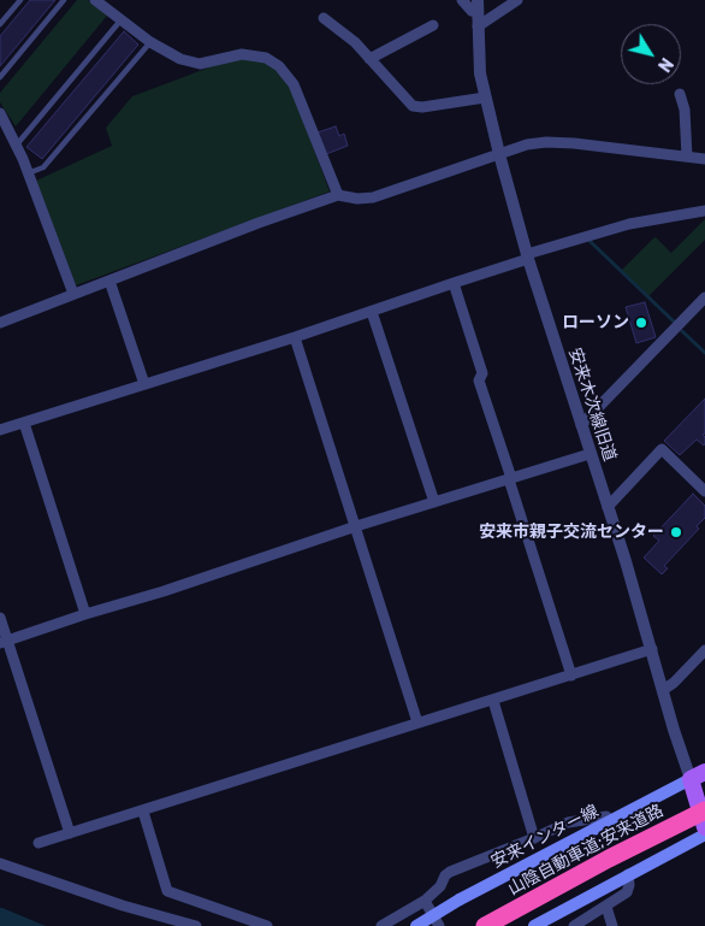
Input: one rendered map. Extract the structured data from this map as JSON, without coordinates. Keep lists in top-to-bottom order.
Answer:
{
  "streets": {
    "highway": ["山陰自動車道;安来道路"],
    "main road": ["安来インター線"],
    "street": ["安来木次線旧道"]
  },
  "crossings": [
    ["安来木次線旧道", "安来インター線"]
  ],
  "places": ["ローソン", "安来市親子交流センター"],
  "north": "bottom right"
}
